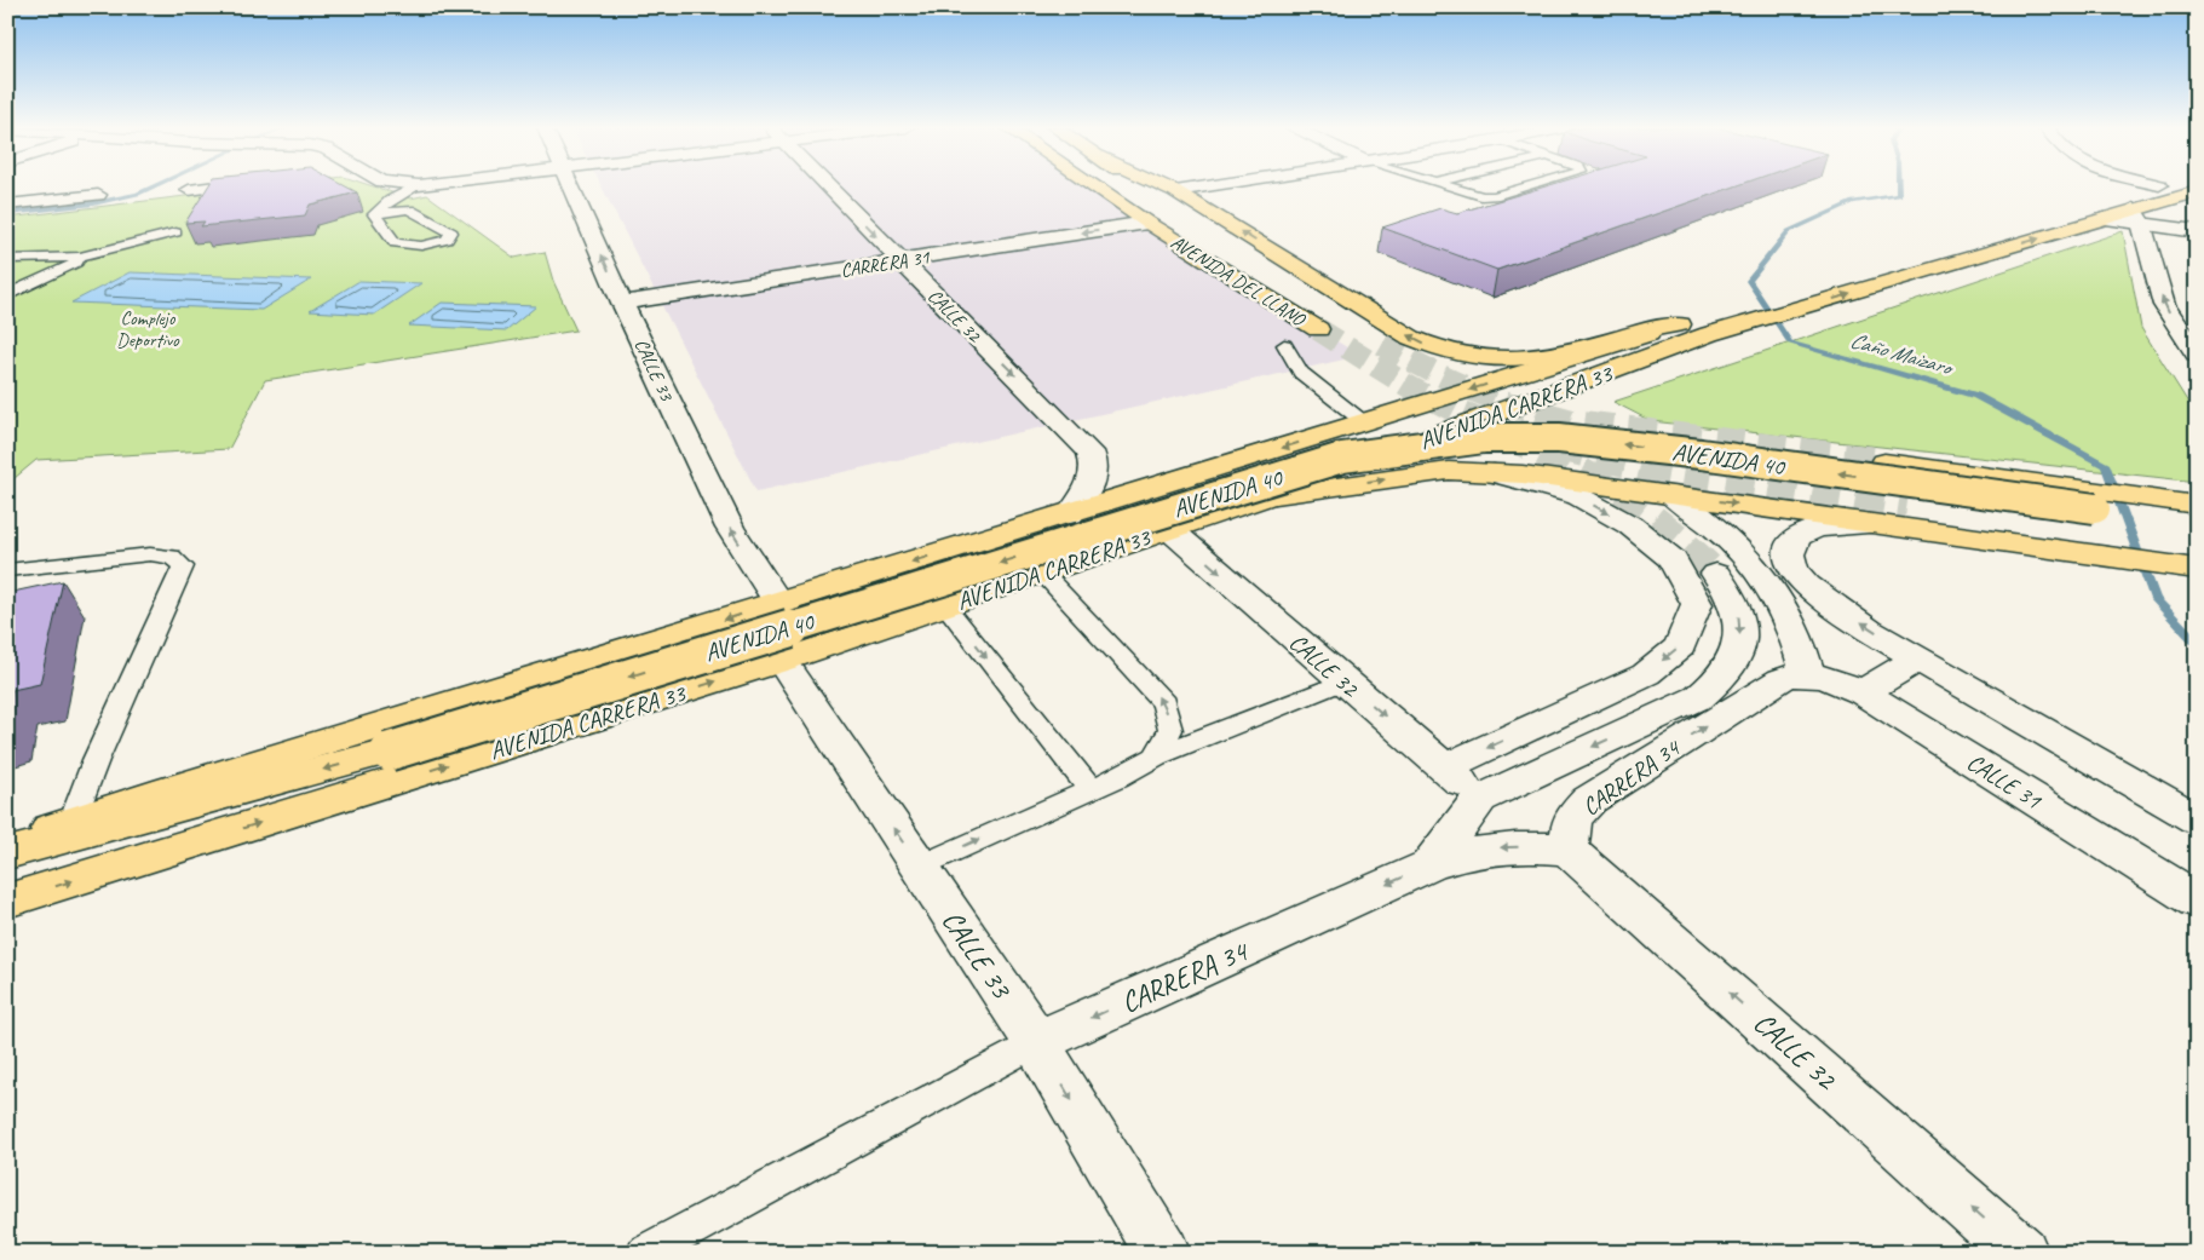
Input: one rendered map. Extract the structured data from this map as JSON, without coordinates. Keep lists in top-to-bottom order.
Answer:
{
  "streets": {
    "main road": ["AVENIDA DEL LLANO", "AVENIDA CARRERA 33", "AVENIDA 40"],
    "street": [
      "CARRERA 31",
      "CALLE 32",
      "CALLE 33",
      "CARRERA 34",
      "CALLE 31"
    ]
  },
  "crossings": [
    ["CARRERA 31", "AVENIDA DEL LLANO"],
    ["CARRERA 31", "CALLE 32"],
    ["CARRERA 31", "CALLE 33"],
    ["CALLE 32", "AVENIDA CARRERA 33"],
    ["CALLE 32", "CARRERA 34"],
    ["CALLE 33", "AVENIDA CARRERA 33"],
    ["CALLE 33", "CARRERA 34"],
    ["AVENIDA CARRERA 33", "AVENIDA 40"],
    ["CARRERA 34", "CALLE 31"]
  ],
  "one_way": ["CARRERA 31"],
  "water": ["Caño Maizaro"],
  "parks": ["Complejo Deportivo"]
}
